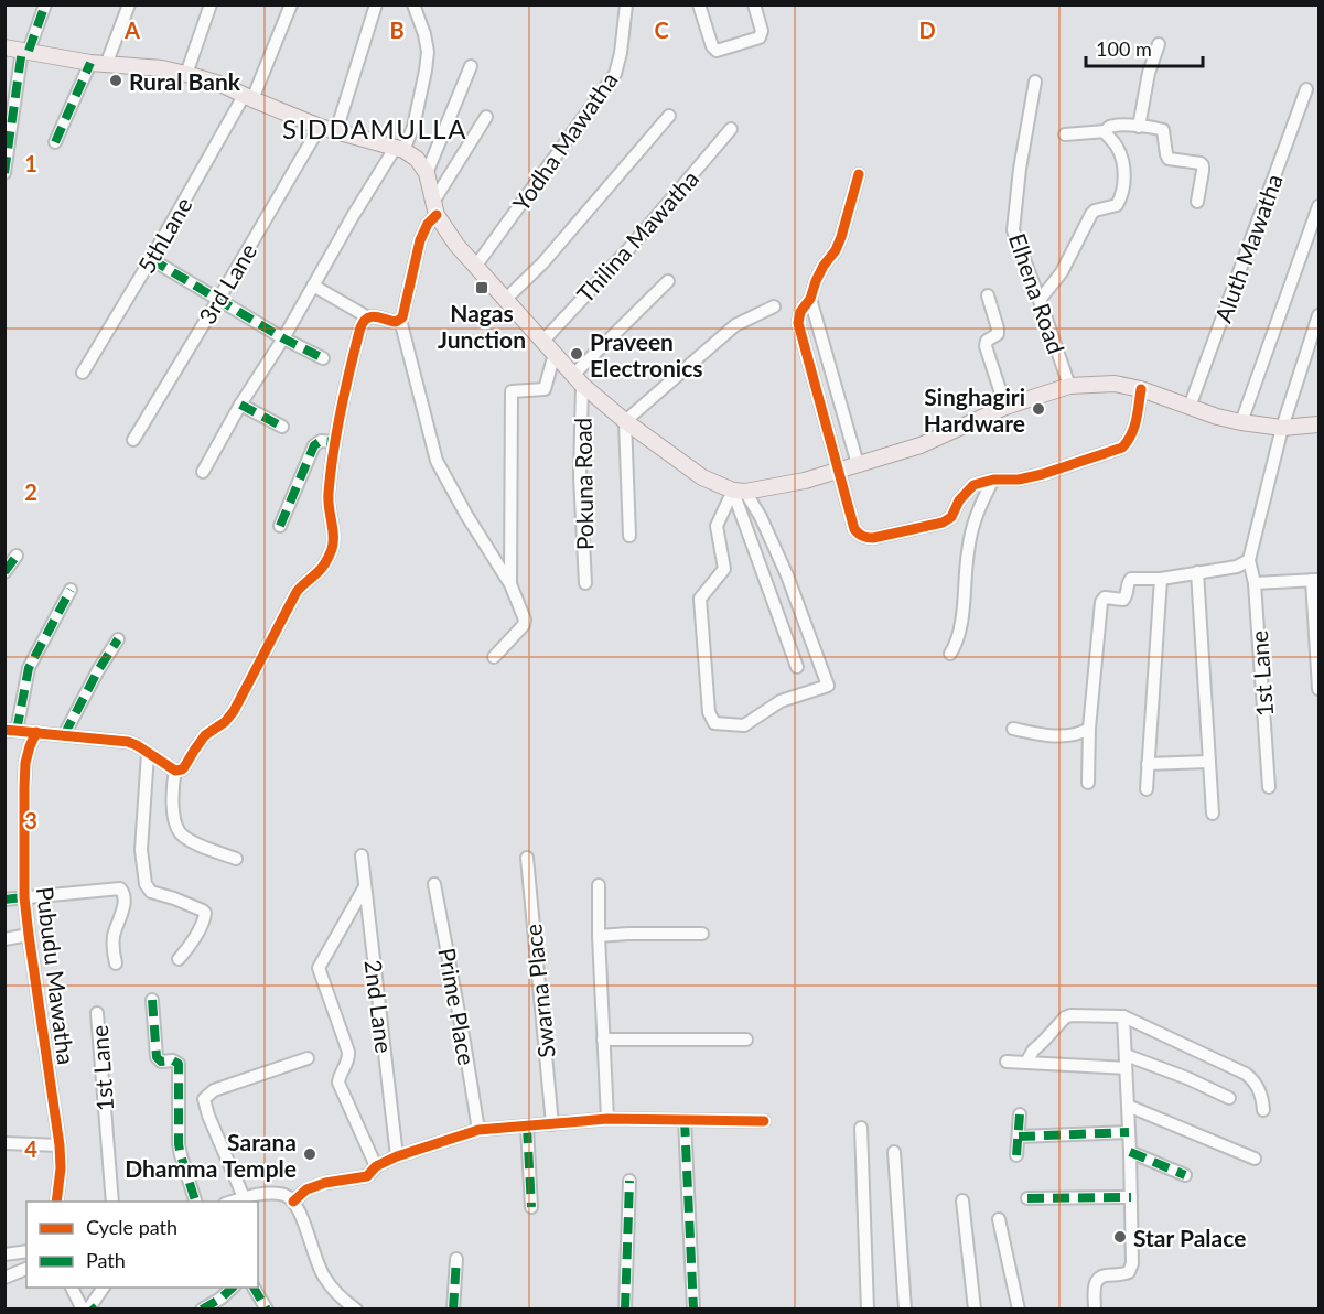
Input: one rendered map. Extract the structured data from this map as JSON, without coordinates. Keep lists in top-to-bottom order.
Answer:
{
  "streets": {
    "street": [
      "Yodha Mawatha",
      "5thLane",
      "Thilina Mawatha",
      "Aluth Mawatha",
      "3rd Lane",
      "Elhena Road",
      "Pokuna Road",
      "1st Lane",
      "Pubudu Mawatha",
      "Swarna Place",
      "2nd Lane",
      "Prime Place"
    ]
  },
  "districts": ["SIDDAMULLA"],
  "places": {
    "other": [
      "Rural Bank",
      "Praveen Electronics",
      "Singhagiri Hardware",
      "Sarana Dhamma Temple",
      "Star Palace"
    ],
    "transit": ["Nagas Junction"]
  },
  "legend": ["Cycle path", "Path"],
  "scale_bar": "100 m",
  "grid": {
    "columns": [
      "A",
      "B",
      "C",
      "D"
    ],
    "rows": [
      "1",
      "2",
      "3",
      "4"
    ]
  }
}
